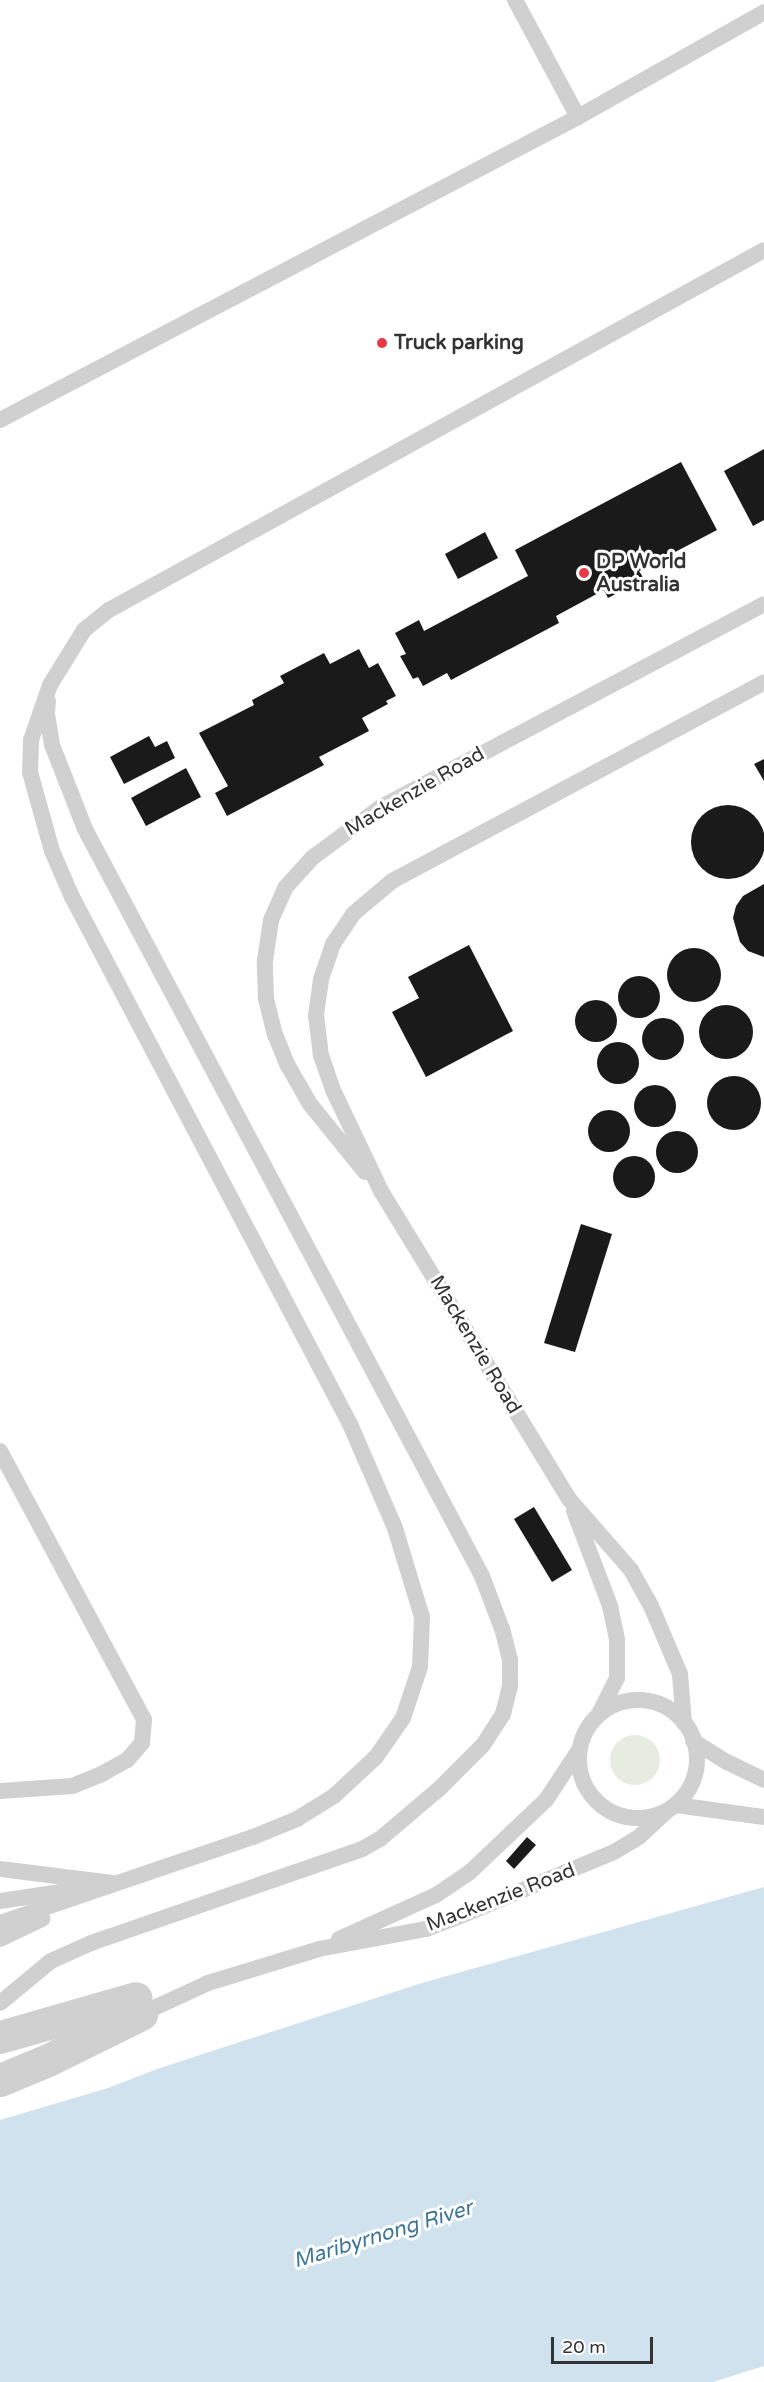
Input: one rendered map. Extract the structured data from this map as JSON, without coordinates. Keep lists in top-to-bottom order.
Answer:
{
  "streets": {
    "street": ["Mackenzie Road"]
  },
  "water": ["Maribyrnong River"],
  "places": ["Truck parking", "DP World Australia"],
  "scale_bar": "20 m"
}
